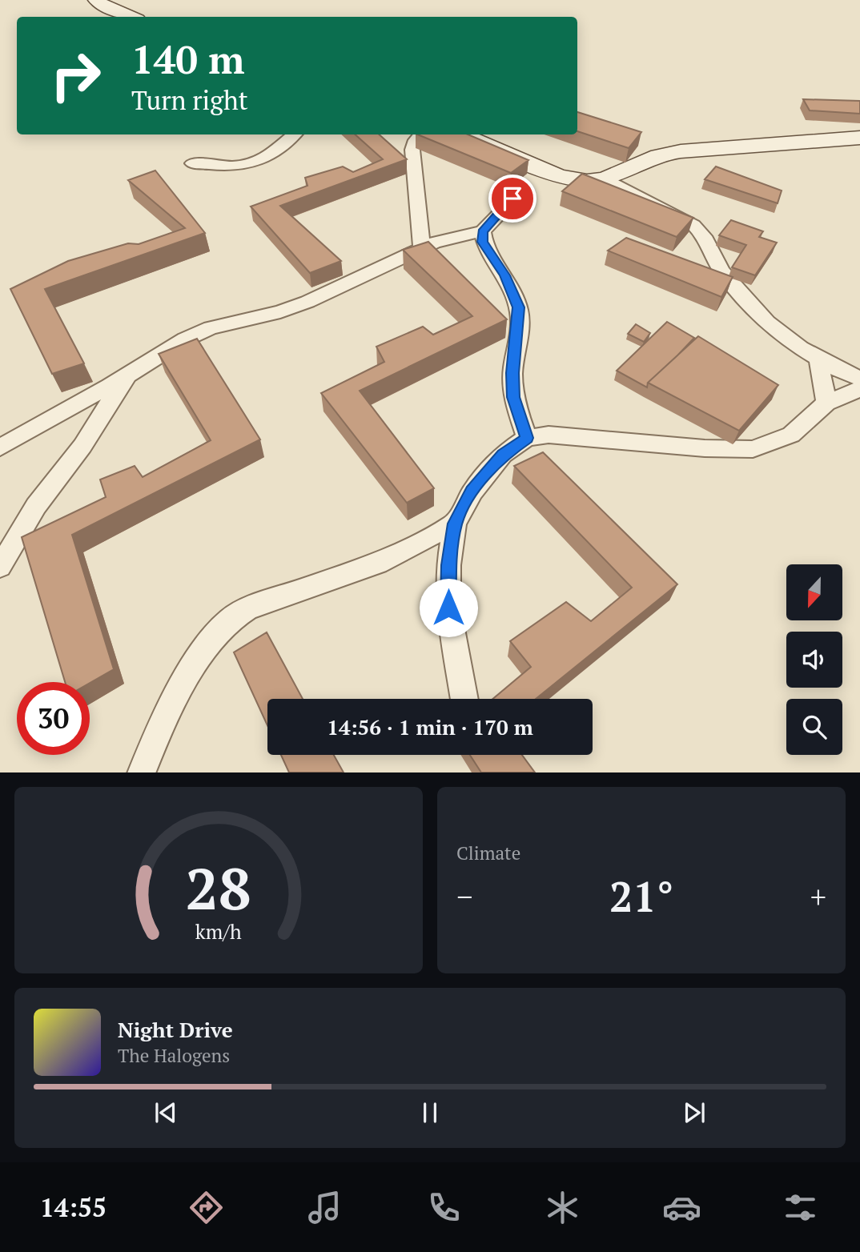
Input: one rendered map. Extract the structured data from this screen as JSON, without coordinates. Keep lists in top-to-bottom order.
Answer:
{
  "north": "bottom",
  "page": {
    "turn": ["140 m", "Turn right"],
    "limit": "30",
    "trip": "14:56 · 1 min · 170 m",
    "tile": "Climate",
    "heat": ["−", "21°", "+"],
    "song": ["Night Drive", "The Halogens"],
    "tabs": "14:55",
    "gauge": ["28", "km/h"]
  }
}
